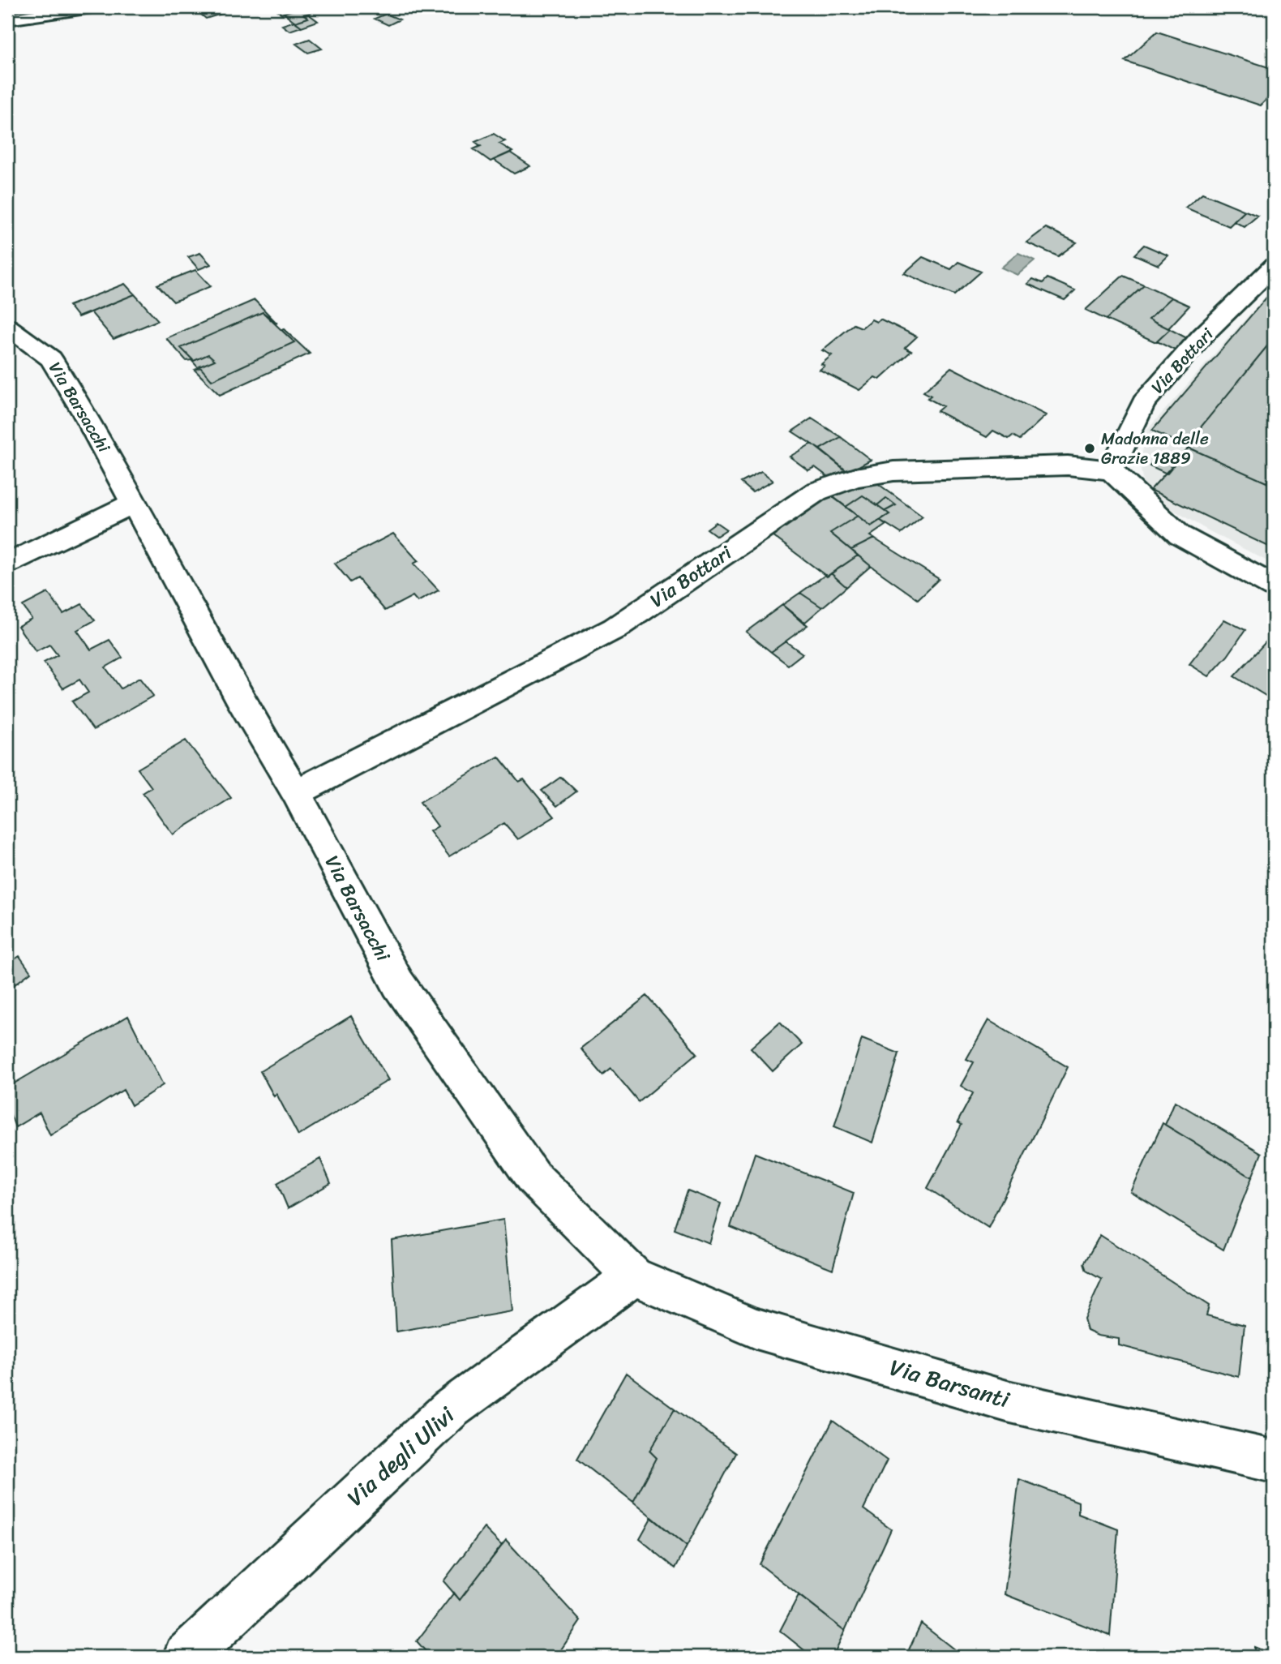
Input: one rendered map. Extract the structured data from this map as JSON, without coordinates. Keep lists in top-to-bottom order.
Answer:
{
  "streets": {
    "street": [
      "Via Bottari",
      "Via Barsacchi",
      "Via Barsanti",
      "Via degli Ulivi"
    ]
  },
  "crossings": [
    ["Via Bottari", "Via Barsacchi"],
    ["Via Barsacchi", "Via Barsanti"],
    ["Via Barsacchi", "Via degli Ulivi"],
    ["Via Barsanti", "Via degli Ulivi"]
  ],
  "places": ["Madonna delle Grazie 1889"]
}
